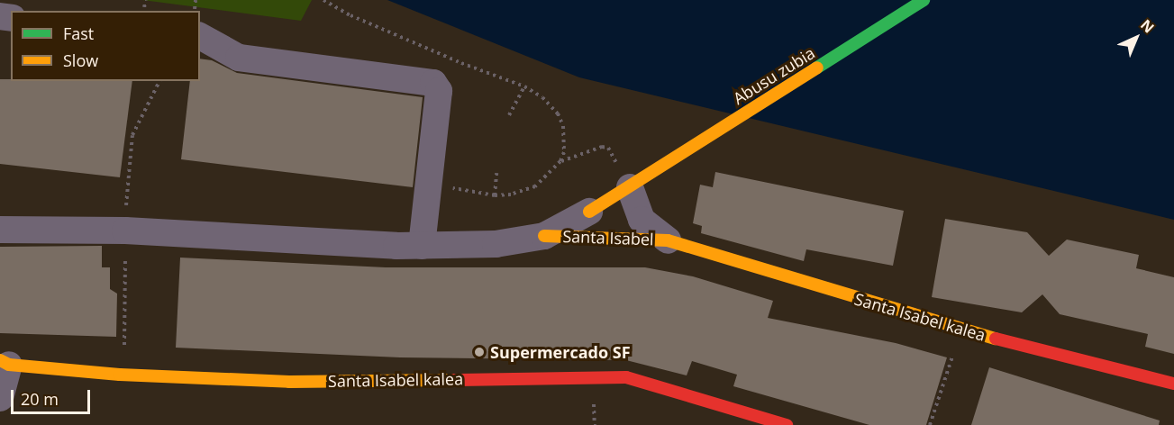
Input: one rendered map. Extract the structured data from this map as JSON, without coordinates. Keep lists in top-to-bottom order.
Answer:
{
  "streets": {
    "street": ["Abusu zubia", "Santa Isabel", "Santa Isabel kalea"]
  },
  "crossings": [
    ["Abusu zubia", "Santa Isabel"],
    ["Santa Isabel", "Santa Isabel kalea"]
  ],
  "places": ["Supermercado SF"],
  "legend": ["Fast", "Slow"],
  "scale_bar": "20 m",
  "north": "top right"
}
